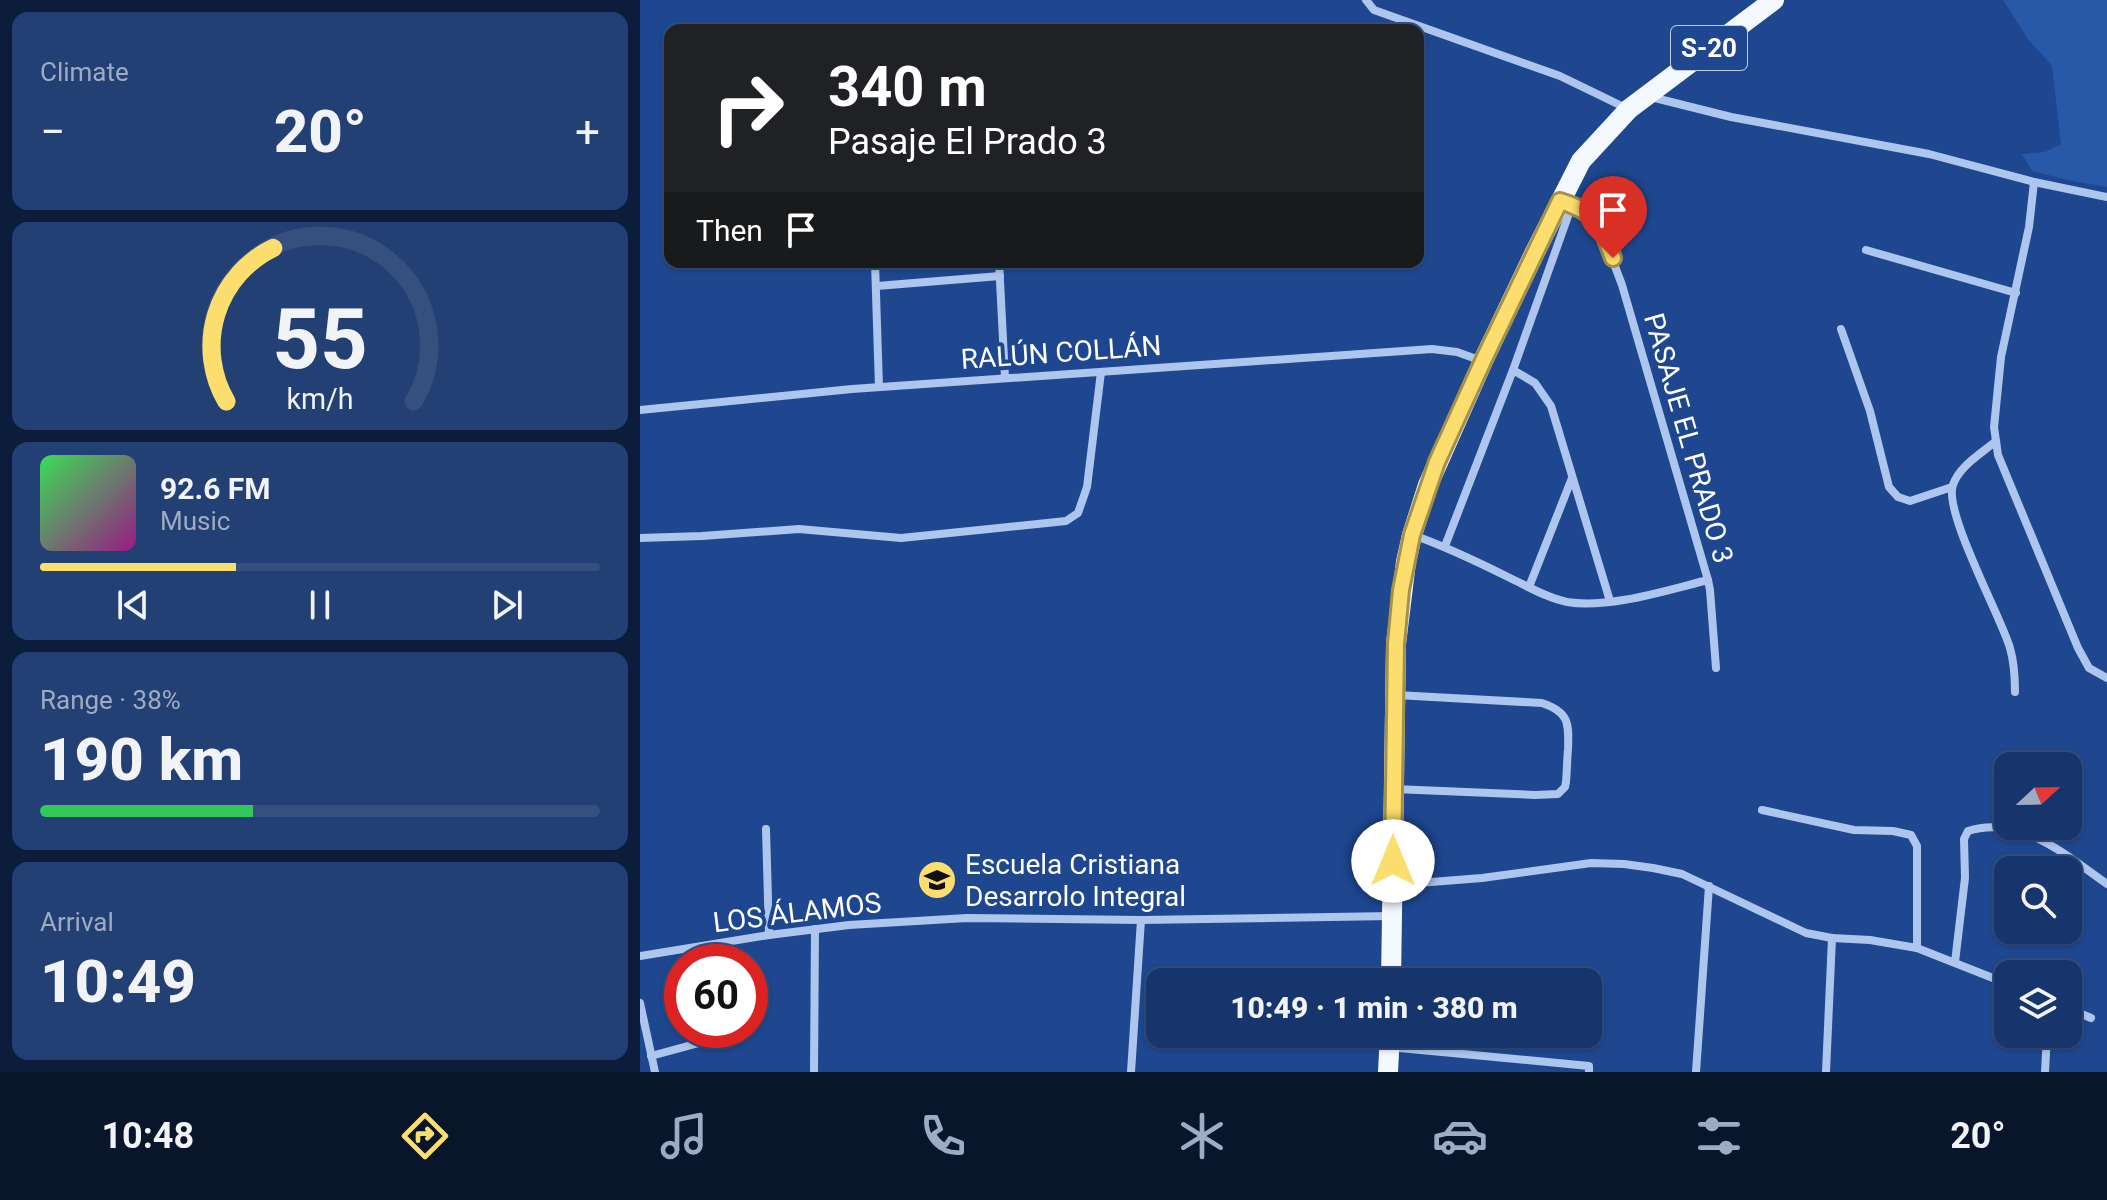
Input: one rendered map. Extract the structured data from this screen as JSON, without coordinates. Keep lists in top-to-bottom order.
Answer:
{
  "streets": {
    "main road": ["S-20"],
    "street": ["RALÚN COLLÁN", "PASAJE EL PRADO 3", "LOS ÁLAMOS"]
  },
  "crossings": [
    ["S-20", "RALÚN COLLÁN"],
    ["S-20", "PASAJE EL PRADO 3"]
  ],
  "places": {
    "school or university": ["Escuela Cristiana Desarrolo Integral"]
  },
  "north": "right",
  "page": {
    "tile": [
      "Climate",
      ["Range · 38%", "190 km"],
      ["Arrival", "10:49"]
    ],
    "turn": ["340 m", "Pasaje El Prado 3"],
    "heat": ["−", "20°", "+"],
    "then": "Then",
    "song": ["92.6 FM", "Music"],
    "limit": "60",
    "trip": "10:49 · 1 min · 380 m",
    "tabs": ["10:48", "20°"],
    "gauge": ["55", "km/h"]
  }
}
